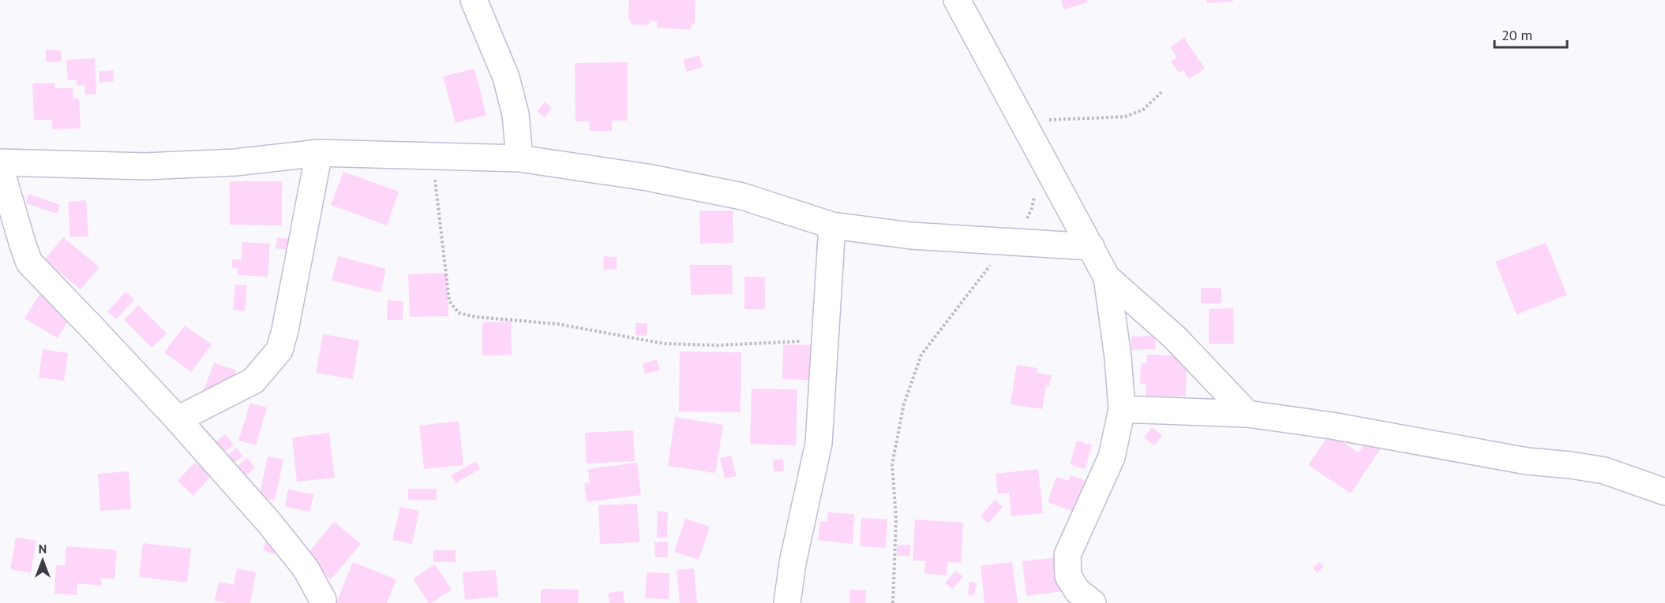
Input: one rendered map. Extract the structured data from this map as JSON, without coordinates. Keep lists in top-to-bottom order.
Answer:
{
  "scale_bar": "20 m",
  "north": "top"
}
